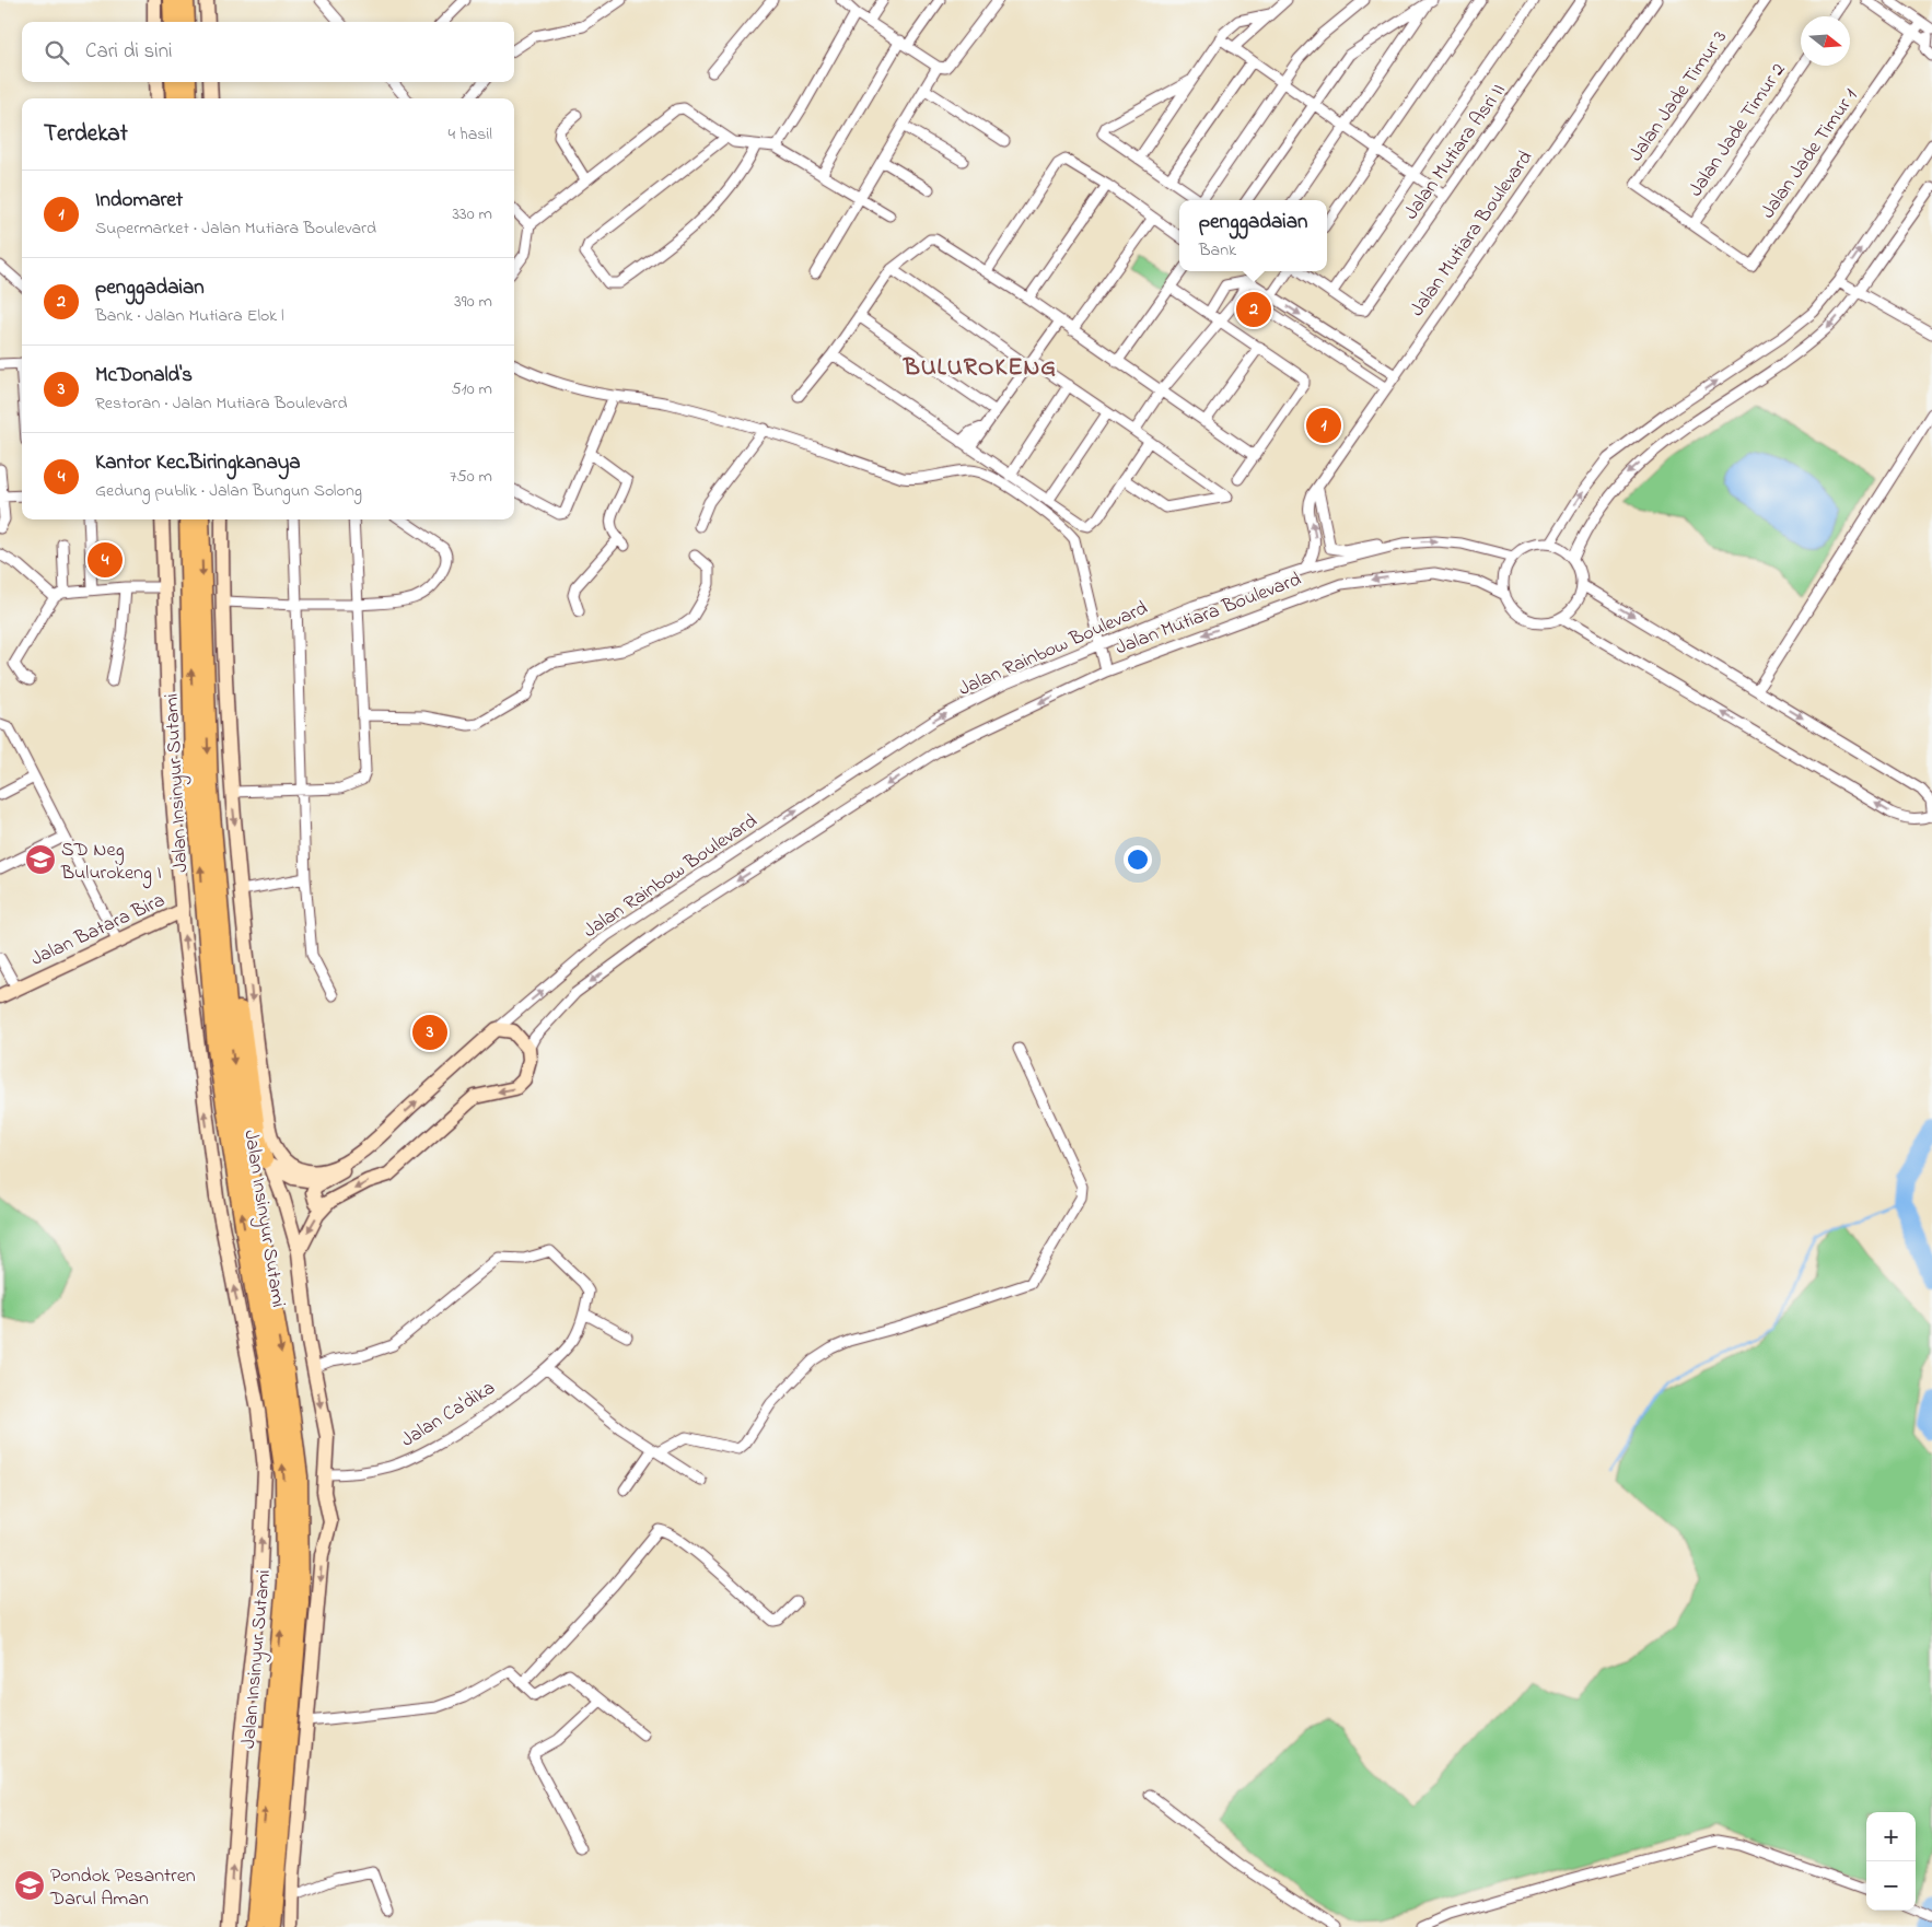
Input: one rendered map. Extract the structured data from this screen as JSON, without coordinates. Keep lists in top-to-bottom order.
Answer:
{
  "streets": {
    "highway": ["Jalan Insinyur Sutami"],
    "street": [
      "Jalan Jade Timur 3",
      "Jalan Jade Timur 2",
      "Jalan Mutiara Asri II",
      "Jalan Jade Timur 1",
      "Jalan Mutiara Boulevard",
      "Jalan Rainbow Boulevard",
      "Jalan Batara Bira",
      "Jalan Ca'dika"
    ]
  },
  "crossings": [
    ["Jalan Jade Timur 3", "Jalan Jade Timur 2"],
    ["Jalan Jade Timur 3", "Jalan Jade Timur 1"],
    ["Jalan Jade Timur 2", "Jalan Jade Timur 1"],
    ["Jalan Mutiara Boulevard", "Jalan Rainbow Boulevard"]
  ],
  "one_way": ["Jalan Mutiara Boulevard", "Jalan Rainbow Boulevard"],
  "districts": ["BULUROKENG"],
  "places": {
    "school or university": ["SD Neg Bulurokeng I", "Pondok Pesantren Darul Aman"]
  },
  "north": "right",
  "page": {
    "search": "Cari di sini",
    "heading": ["Terdekat", "4 hasil"],
    "list": [
      {
        "mark": "1",
        "name": "Indomaret",
        "note": "Supermarket · Jalan Mutiara Boulevard",
        "value": "330 m"
      },
      {
        "mark": "2",
        "name": "penggadaian",
        "note": "Bank · Jalan Mutiara Elok l",
        "value": "390 m"
      },
      {
        "mark": "3",
        "name": "McDonald's",
        "note": "Restoran · Jalan Mutiara Boulevard",
        "value": "510 m"
      },
      {
        "mark": "4",
        "name": "Kantor Kec.Biringkanaya",
        "note": "Gedung publik · Jalan Bungun Solong",
        "value": "750 m"
      }
    ],
    "popup": ["penggadaian", "Bank"],
    "pins": [
      "2",
      "1",
      "4",
      "3"
    ],
    "map_buttons": ["+", "−"]
  }
}
